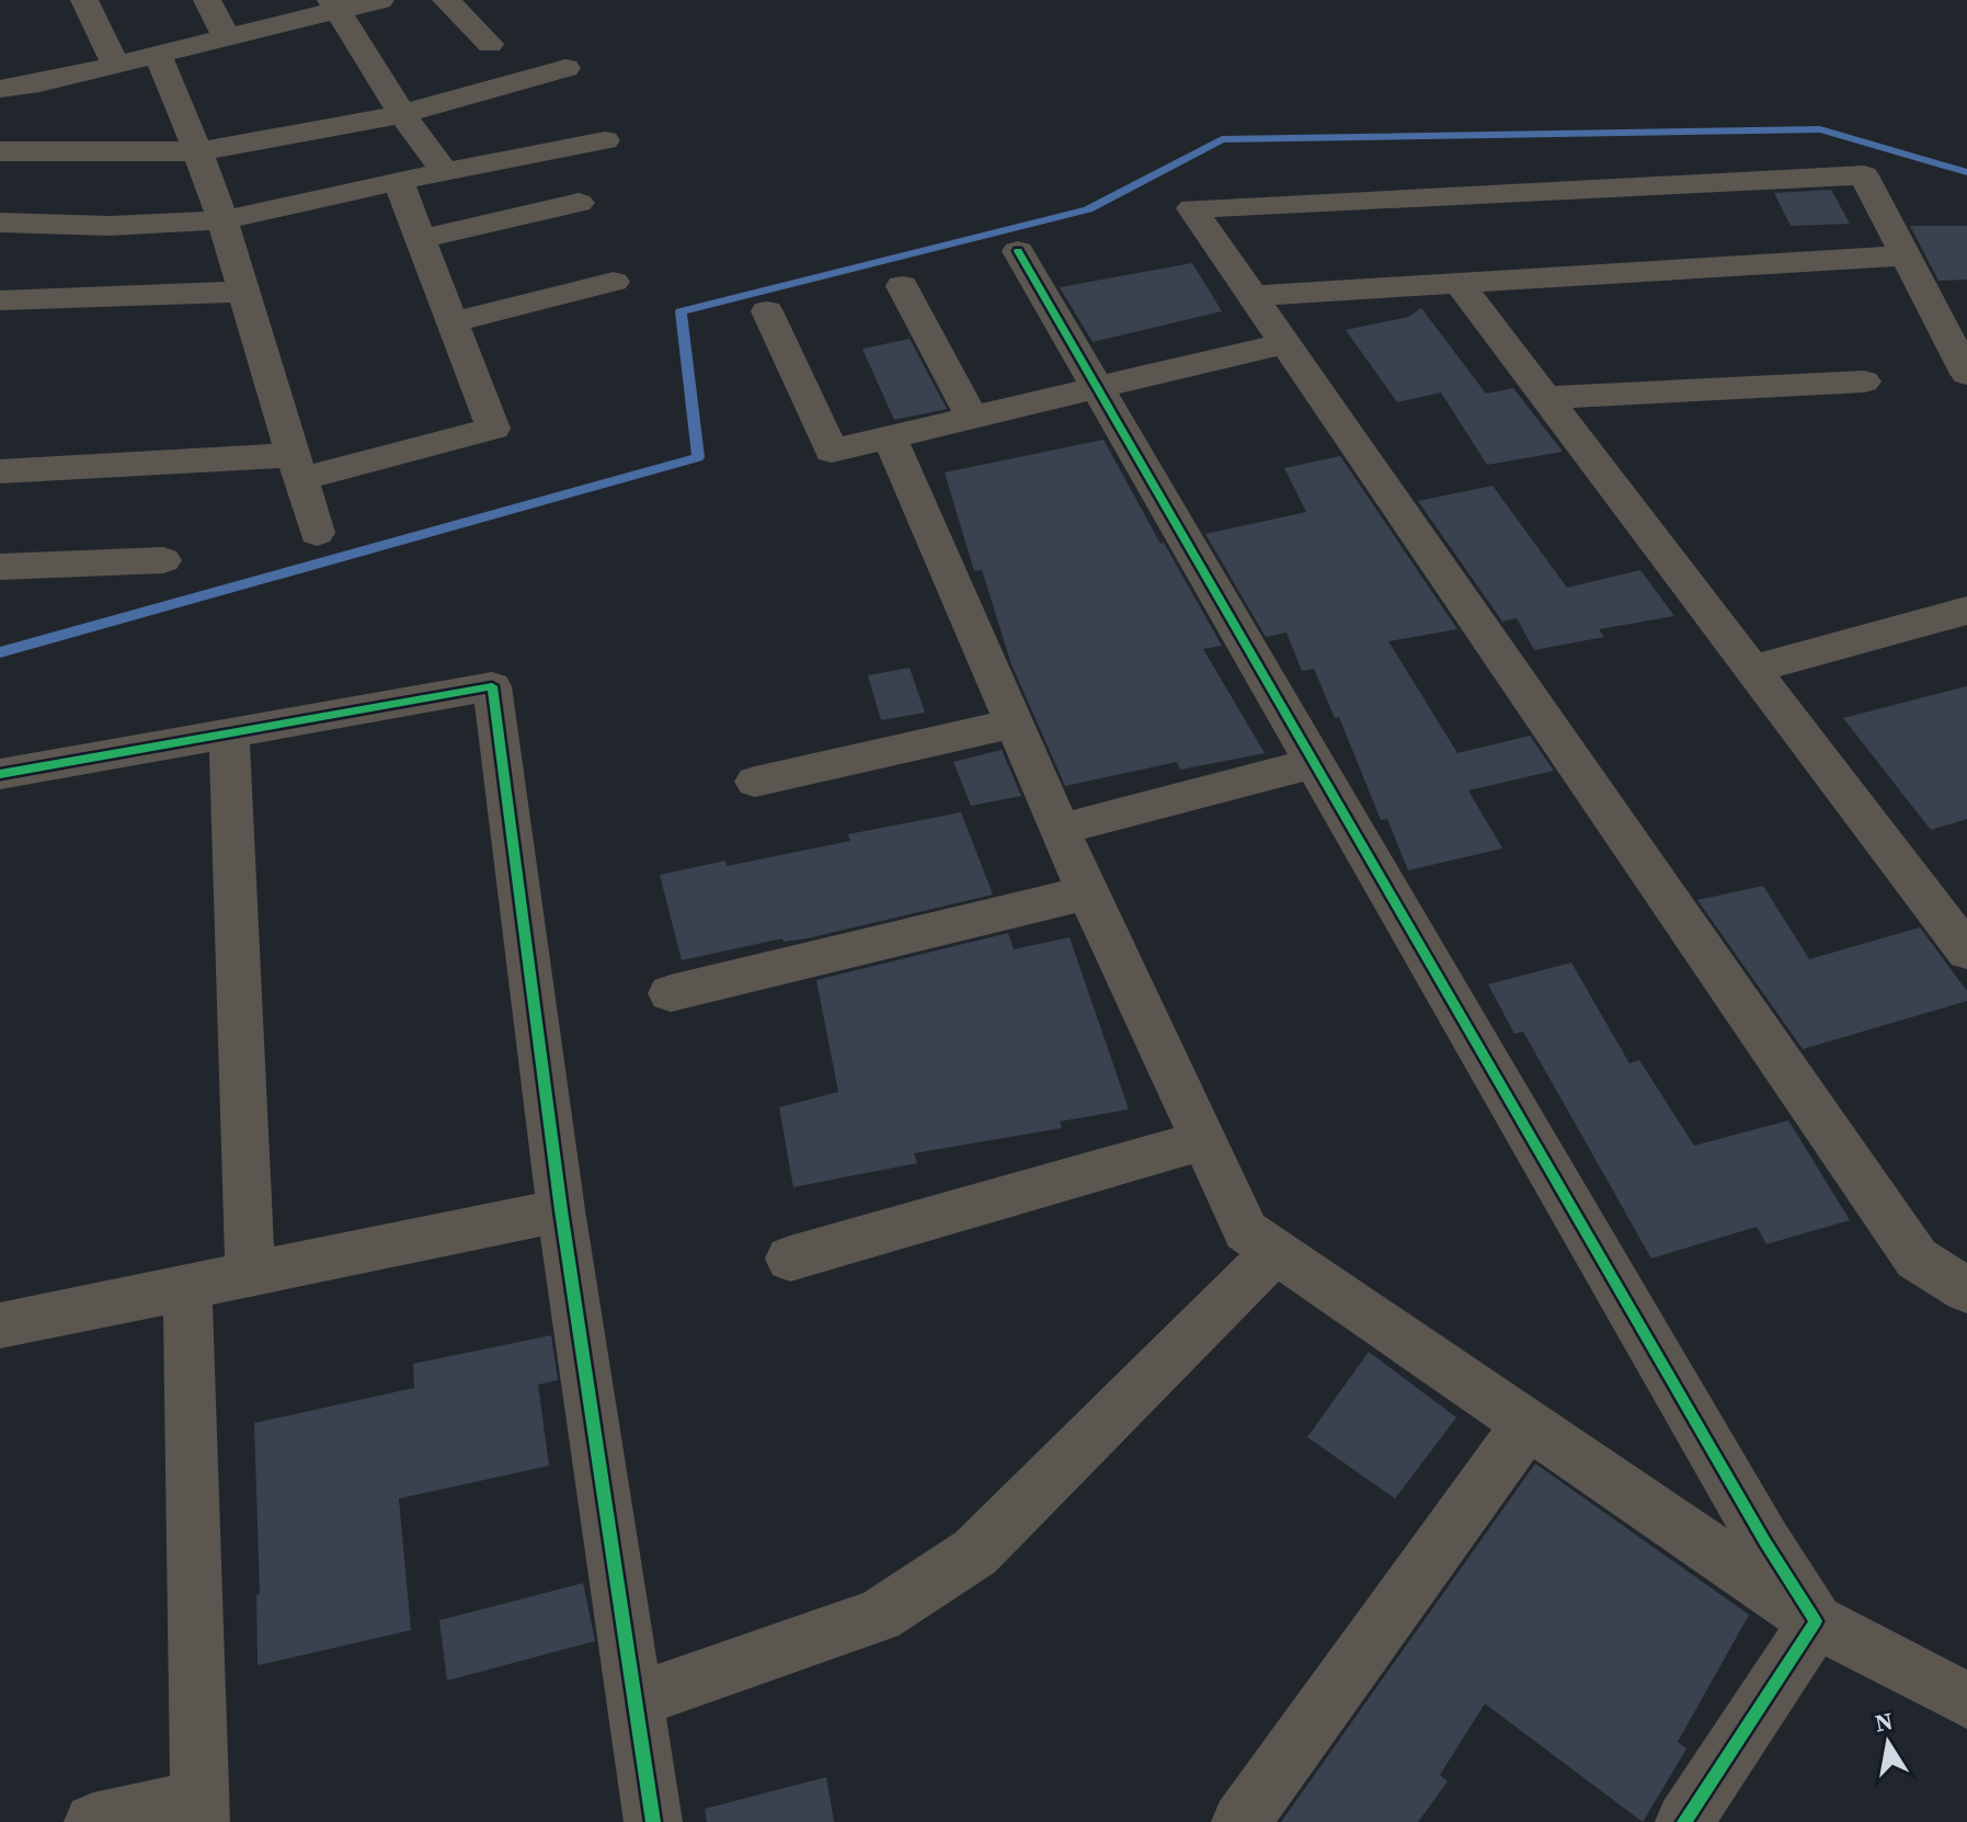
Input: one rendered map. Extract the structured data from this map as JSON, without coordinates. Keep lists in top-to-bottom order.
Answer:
{
  "north": "top"
}
